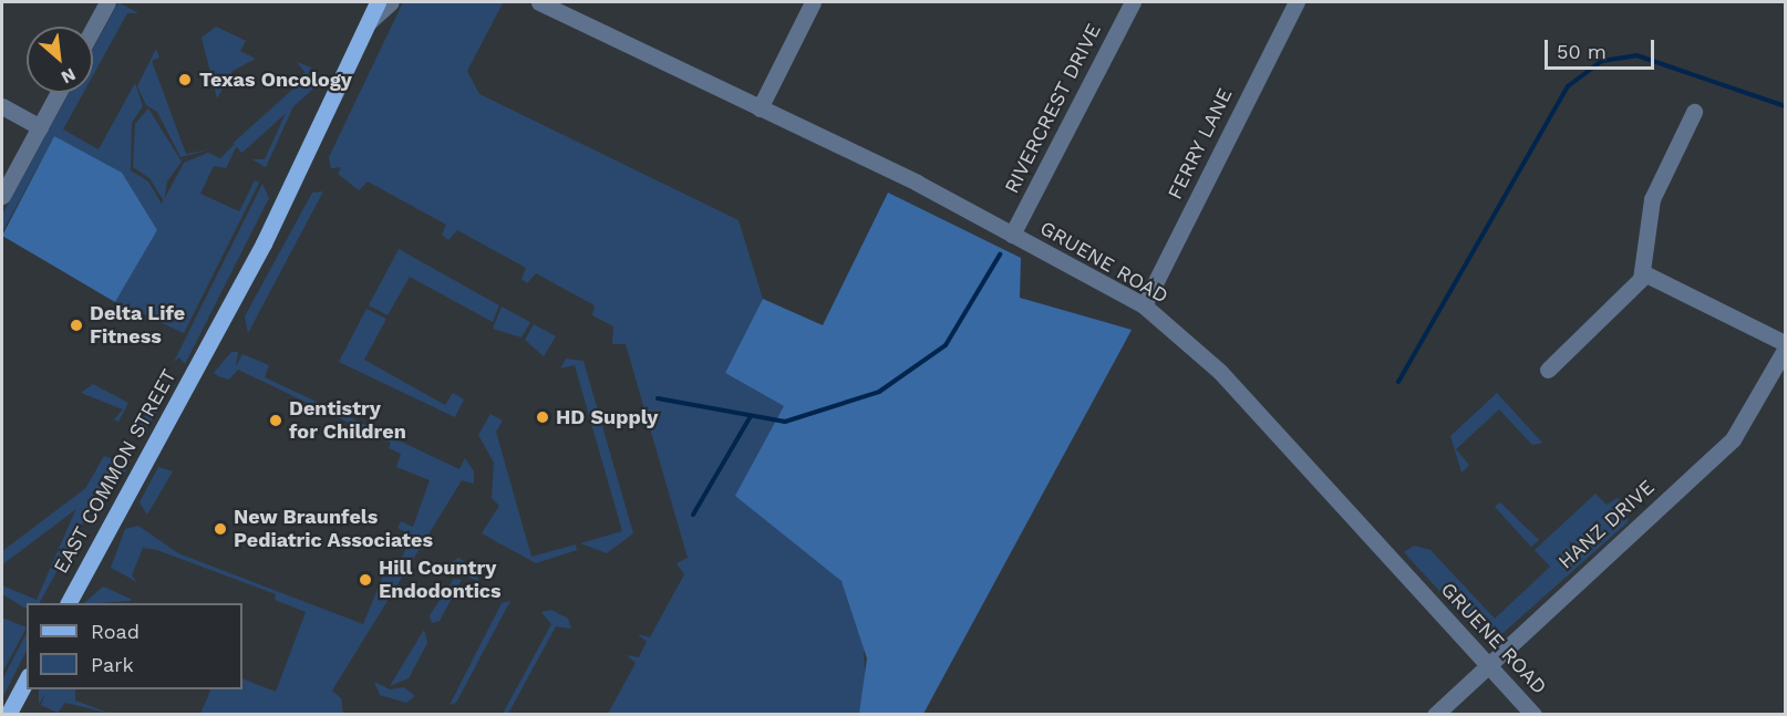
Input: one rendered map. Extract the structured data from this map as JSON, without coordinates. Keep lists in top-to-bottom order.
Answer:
{
  "streets": {
    "main road": ["EAST COMMON STREET"],
    "street": [
      "RIVERCREST DRIVE",
      "FERRY LANE",
      "GRUENE ROAD",
      "HANZ DRIVE"
    ]
  },
  "crossings": [
    ["RIVERCREST DRIVE", "GRUENE ROAD"],
    ["FERRY LANE", "GRUENE ROAD"],
    ["GRUENE ROAD", "HANZ DRIVE"]
  ],
  "places": [
    "Texas Oncology",
    "Delta Life Fitness",
    "HD Supply",
    "Dentistry for Children",
    "New Braunfels Pediatric Associates",
    "Hill Country Endodontics"
  ],
  "legend": ["Road", "Park"],
  "scale_bar": "50 m",
  "north": "bottom right"
}
